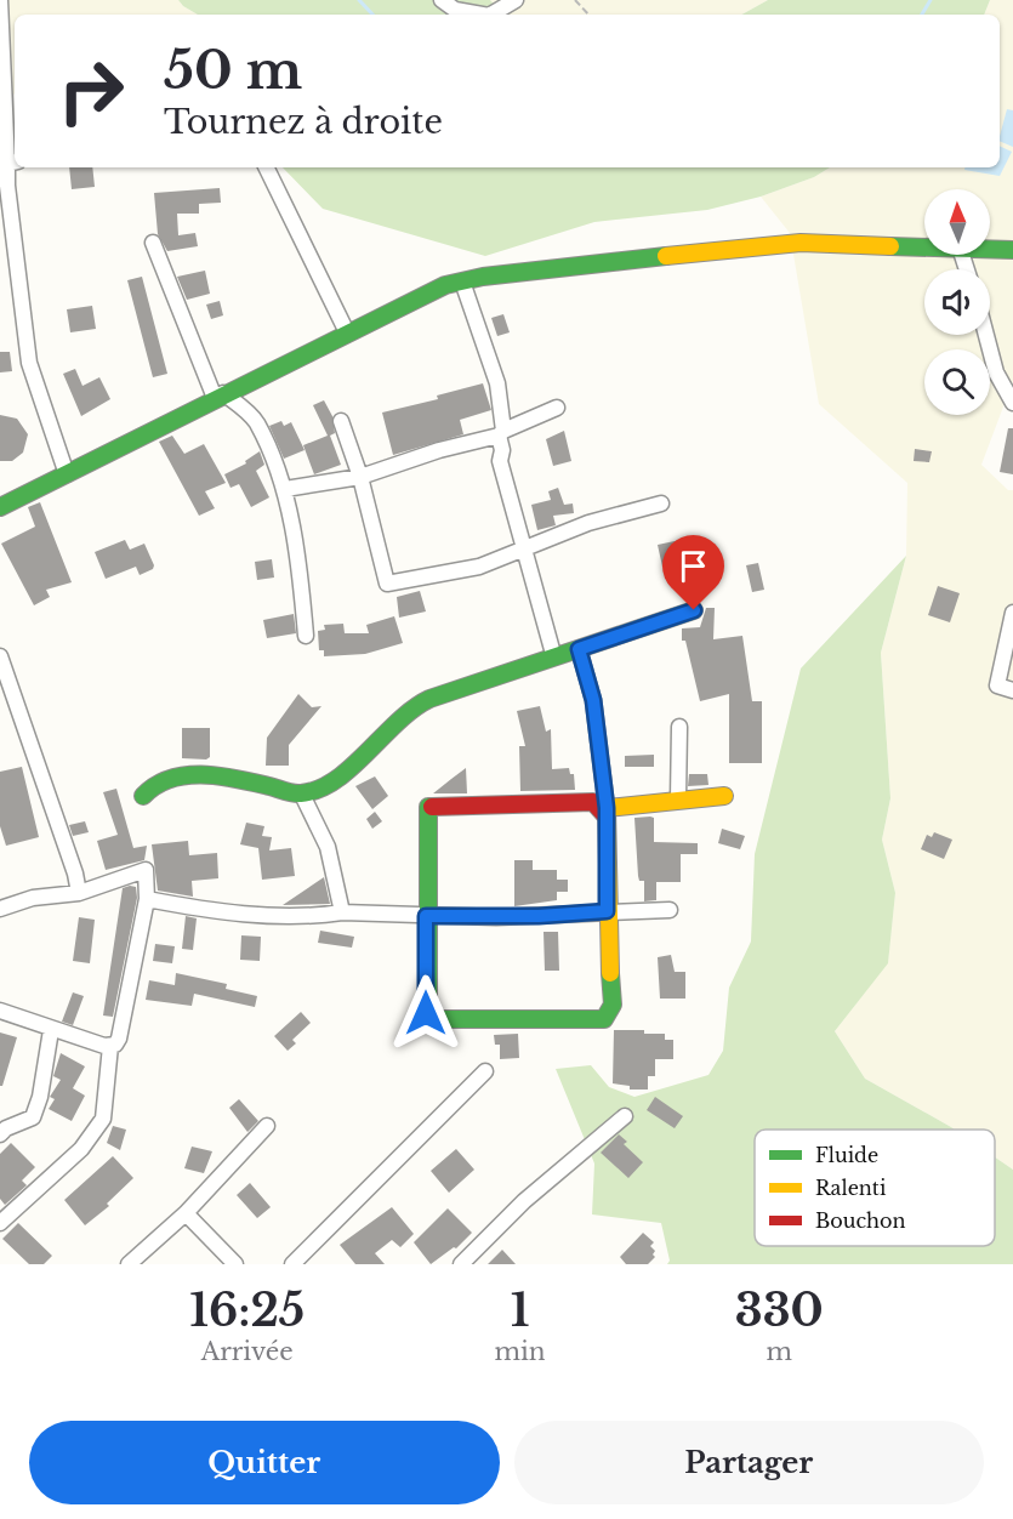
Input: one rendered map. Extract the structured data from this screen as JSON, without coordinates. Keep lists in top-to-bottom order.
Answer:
{
  "legend": ["Fluide", "Ralenti", "Bouchon"],
  "north": "top",
  "page": {
    "turn": ["50 m", "Tournez à droite"],
    "eta": [
      "16:25",
      "Arrivée",
      "1",
      "min",
      "330",
      "m"
    ],
    "buttons": ["Quitter", "Partager"]
  }
}
